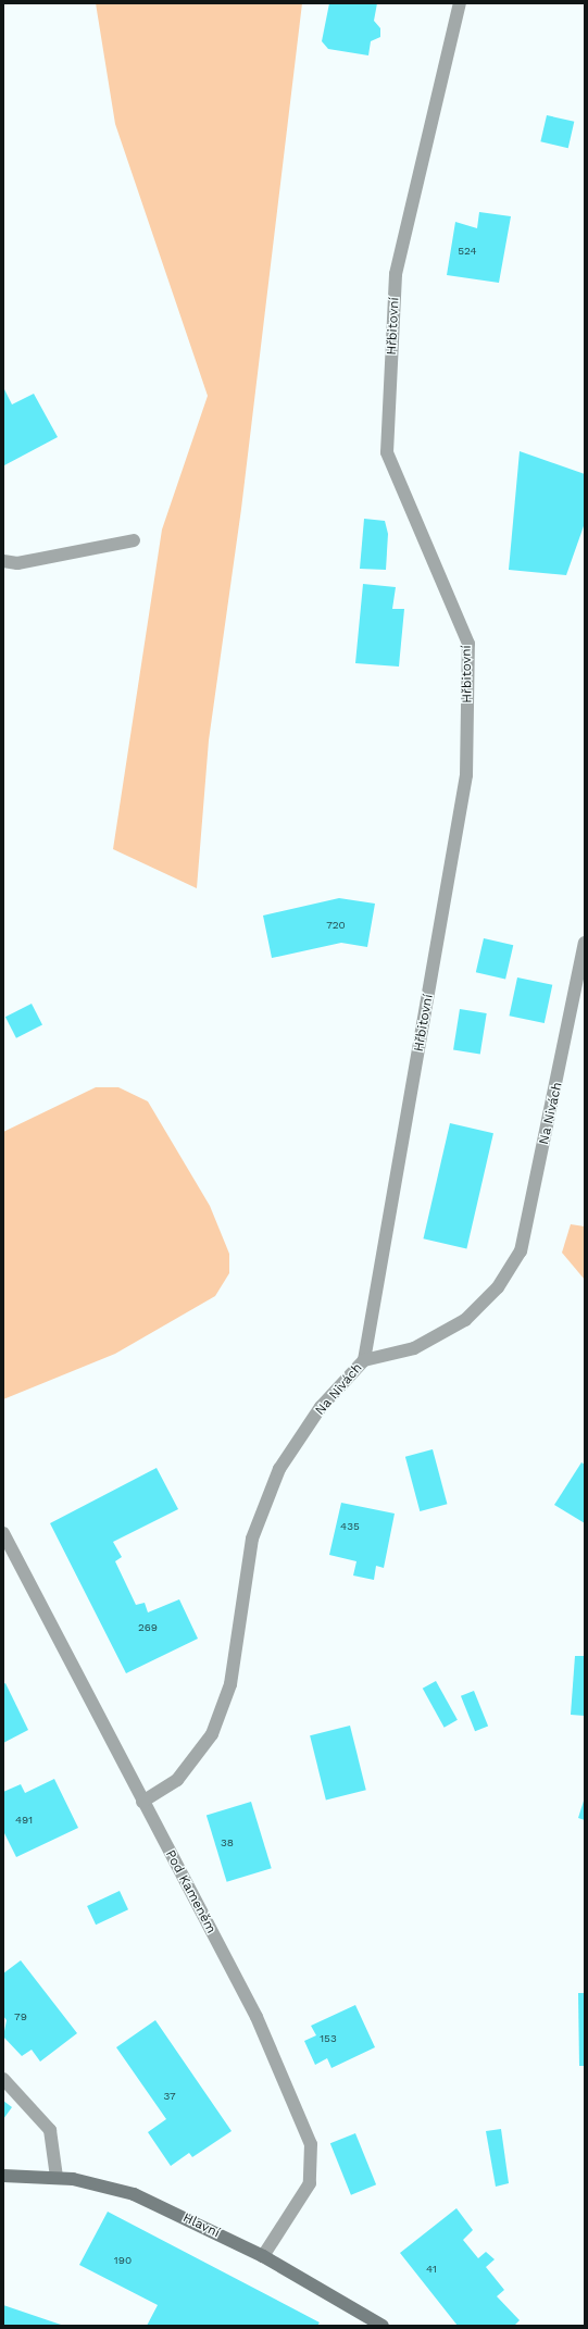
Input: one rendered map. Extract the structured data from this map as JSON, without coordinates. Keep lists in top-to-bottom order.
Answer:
{
  "streets": {
    "street": [
      "Hřbitovní",
      "Na Nivách",
      "Pod Kameněm",
      "Hlavní"
    ]
  },
  "crossings": [
    ["Hřbitovní", "Na Nivách"],
    ["Na Nivách", "Pod Kameněm"],
    ["Pod Kameněm", "Hlavní"]
  ],
  "house_numbers": [
    "524",
    "720",
    "435",
    "269",
    "491",
    "38",
    "79",
    "153",
    "37",
    "190",
    "41"
  ]
}
